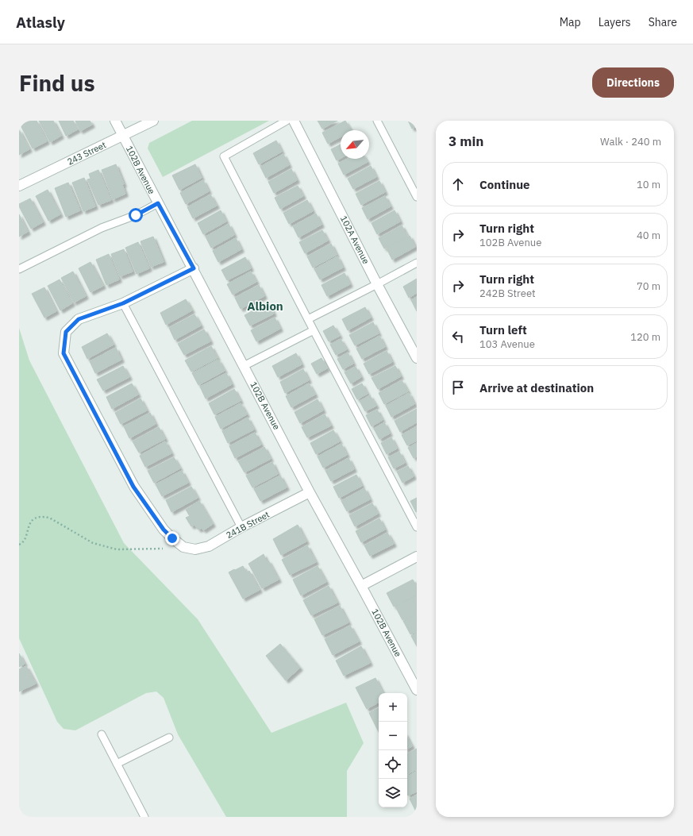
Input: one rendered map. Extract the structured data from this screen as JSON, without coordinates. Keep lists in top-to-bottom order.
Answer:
{
  "streets": {
    "street": [
      "243 Street",
      "102B Avenue",
      "102A Avenue",
      "241B Street"
    ]
  },
  "crossings": [
    ["243 Street", "102B Avenue"],
    ["102B Avenue", "241B Street"]
  ],
  "districts": ["Albion"],
  "north": "bottom left",
  "page": {
    "header": "Atlasly",
    "nav": ["Map", "Layers", "Share"],
    "buttons": "Directions",
    "title": "Find us",
    "heading": ["3 min", "Walk · 240 m"],
    "list": [
      ["Continue", "10 m"],
      ["Turn right", "102B Avenue", "40 m"],
      ["Turn right", "242B Street", "70 m"],
      ["Turn left", "103 Avenue", "120 m"],
      "Arrive at destination"
    ],
    "map_buttons": ["+", "−"]
  }
}
